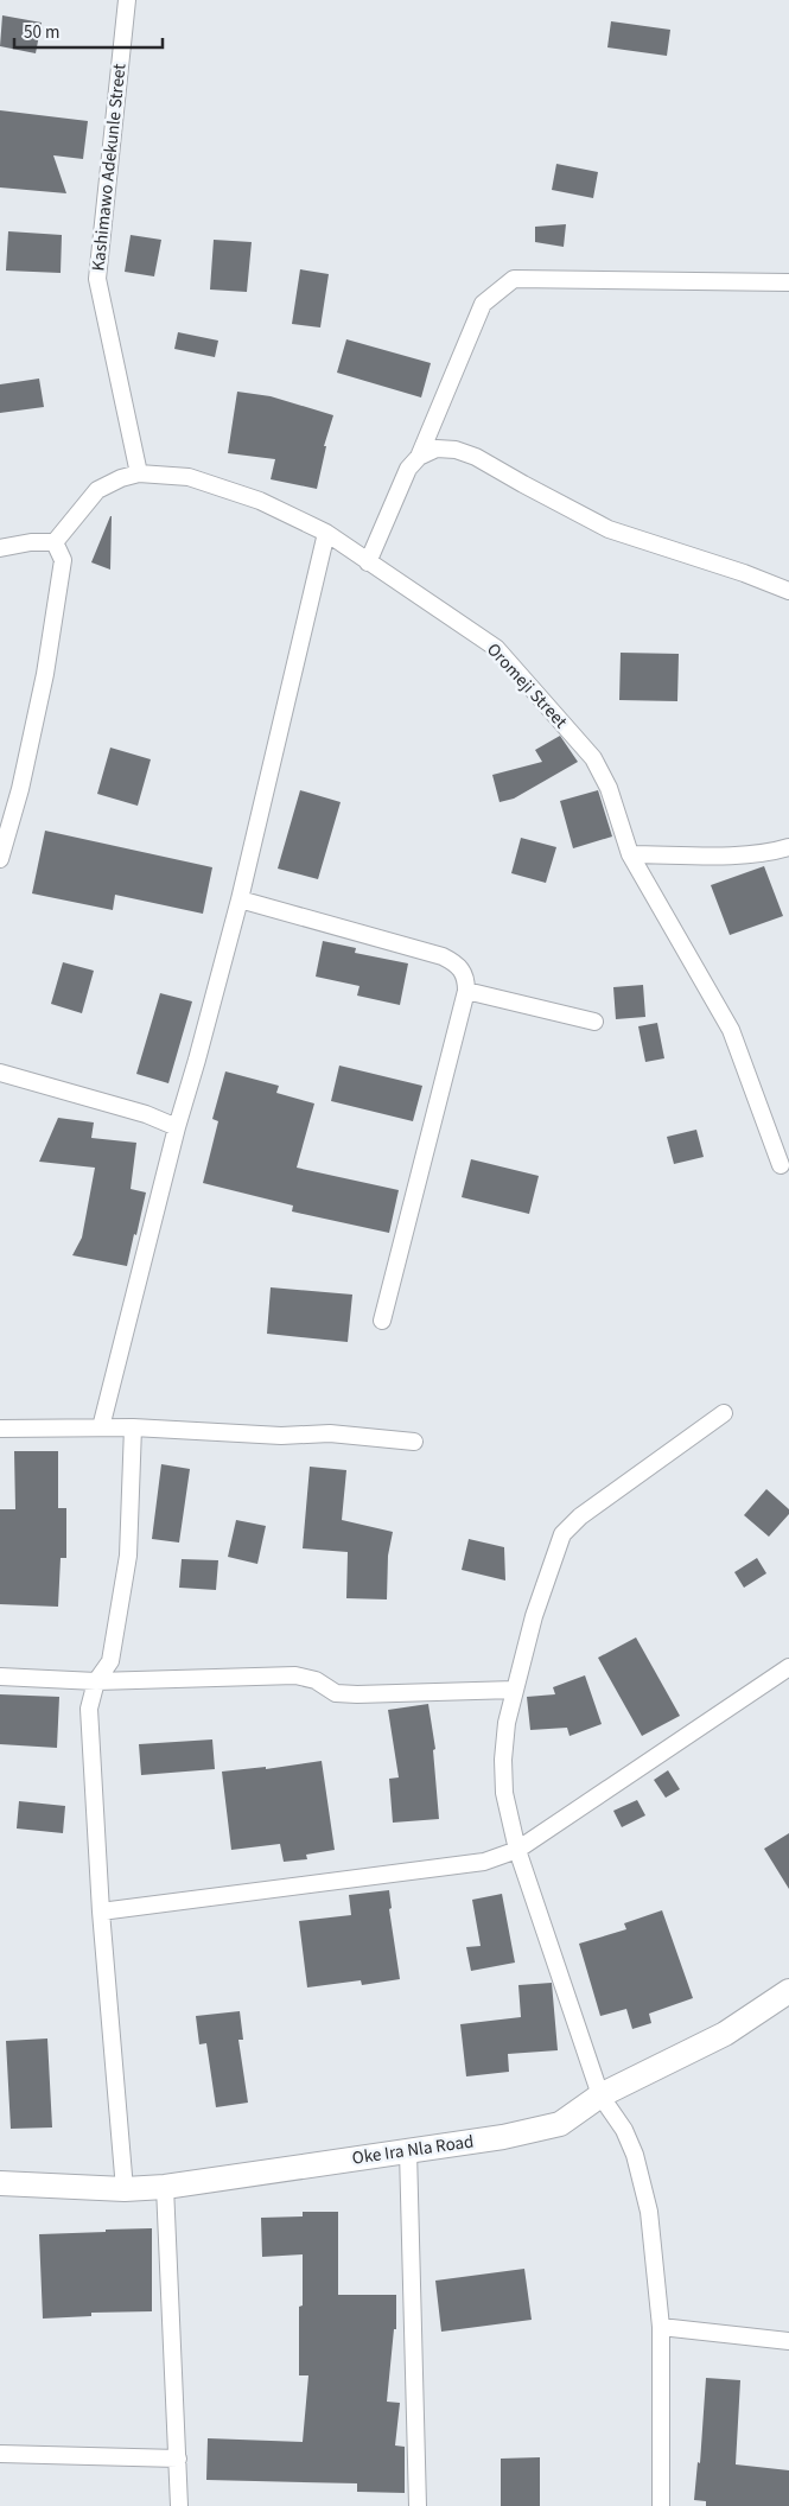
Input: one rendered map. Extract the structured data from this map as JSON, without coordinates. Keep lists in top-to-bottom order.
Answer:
{
  "streets": {
    "street": ["Kashimawo Adekunle Street", "Oromeji Street", "Oke Ira Nla Road"]
  },
  "crossings": [
    ["Kashimawo Adekunle Street", "Oromeji Street"]
  ],
  "scale_bar": "50 m"
}
